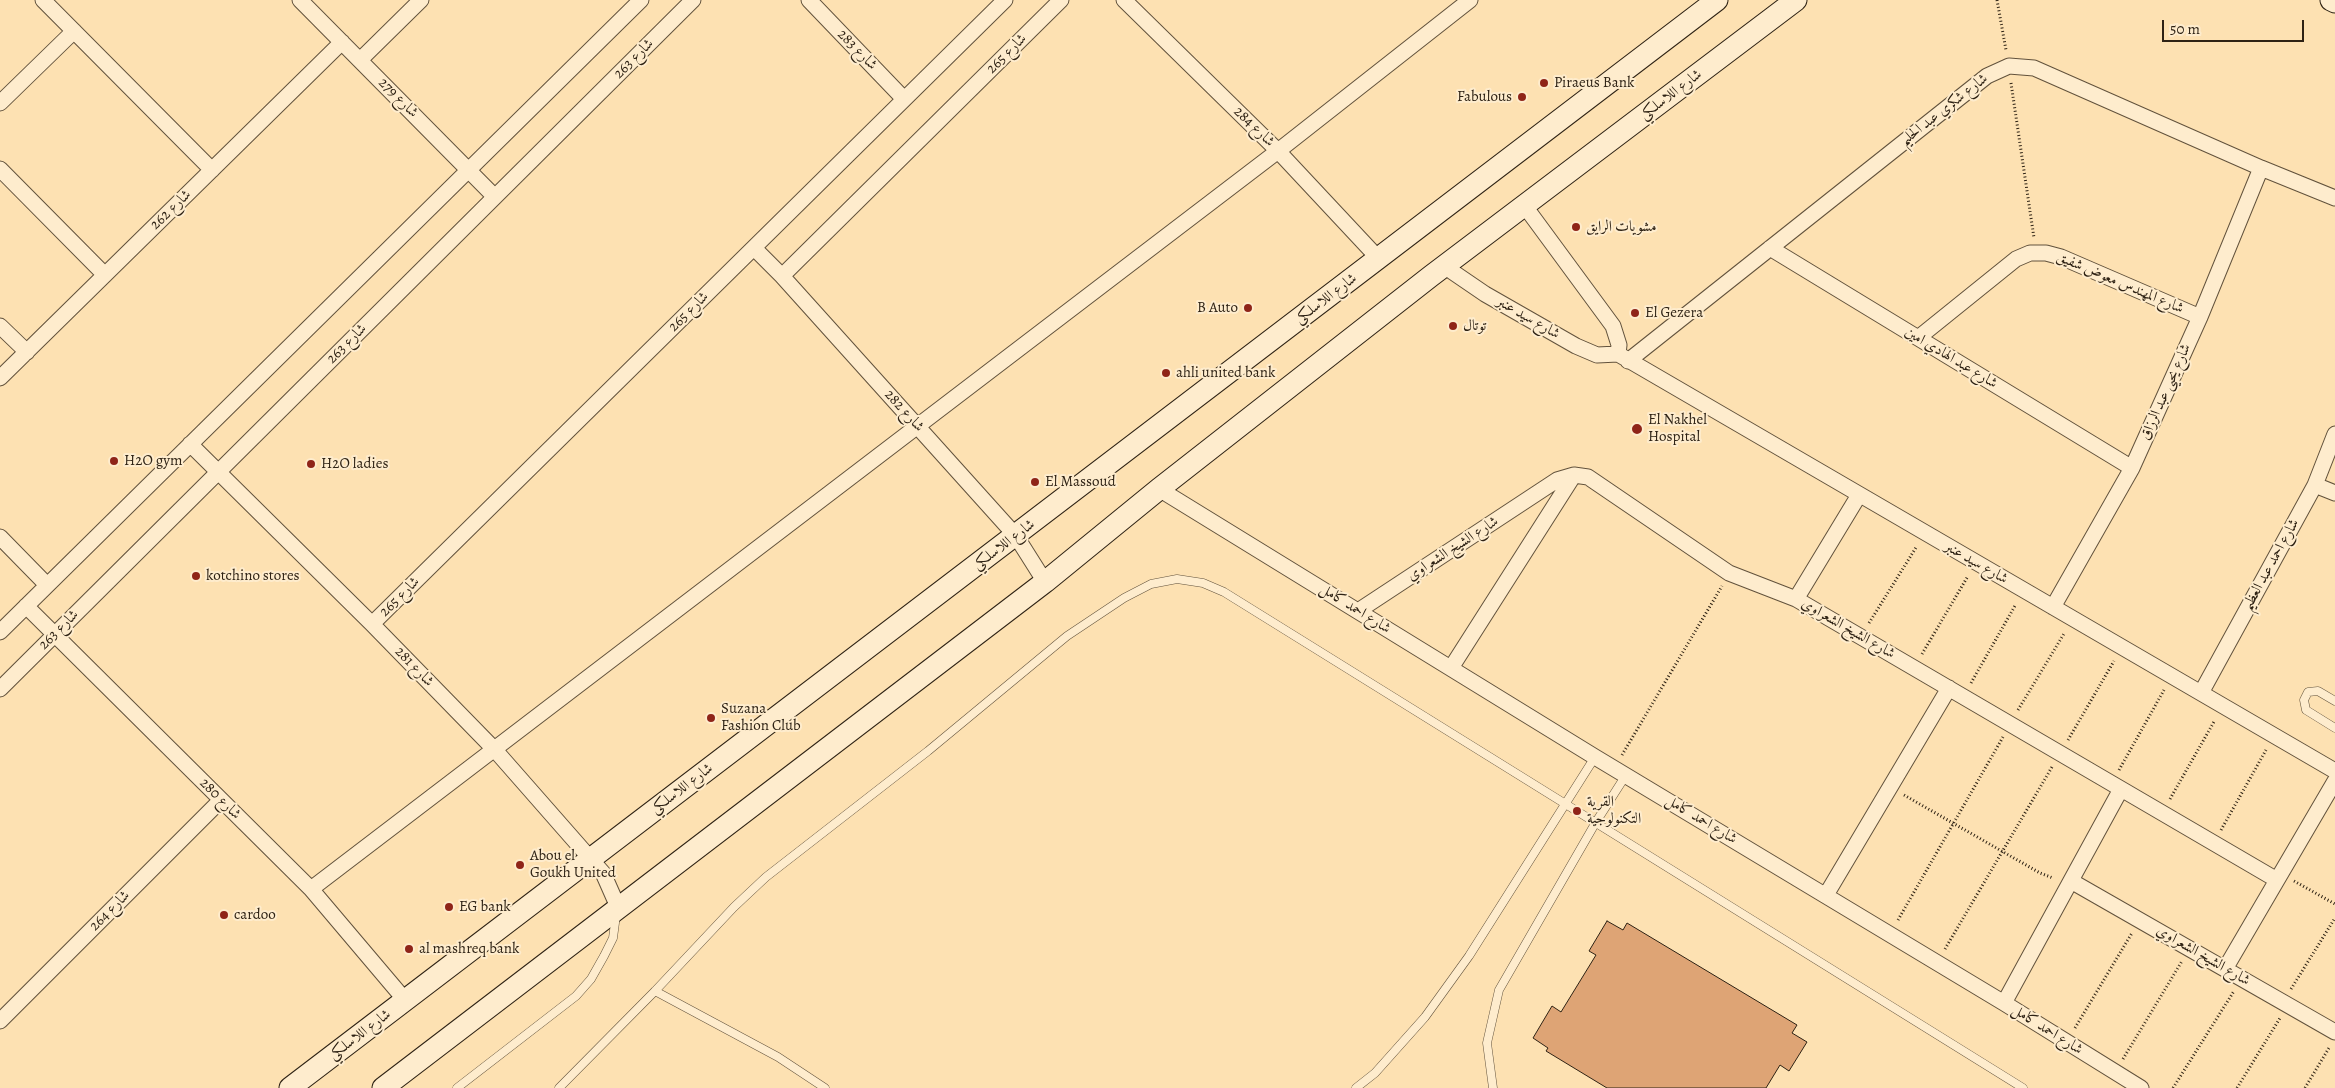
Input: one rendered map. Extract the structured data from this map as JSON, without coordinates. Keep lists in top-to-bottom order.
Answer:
{
  "streets": {
    "main road": ["شارع اللاسلكي"],
    "street": [
      "شارع 283",
      "شارع 265",
      "شارع 263",
      "شارع 279",
      "شارع شكري عبد الحليم",
      "شارع 284",
      "شارع 262",
      "شارع المهندس معوض شفيق",
      "شارع سيد عنبر",
      "شارع عبد الهادي امين",
      "شارع يحيى عبد الرزاق",
      "شارع 282",
      "شارع الشيخ الشعراوي",
      "شارع احمد عبد العظيم",
      "شارع احمد كامل",
      "شارع 281",
      "شارع 280",
      "شارع 264"
    ]
  },
  "crossings": [
    ["شارع 283", "شارع 265"],
    ["شارع 265", "شارع 282"],
    ["شارع 265", "شارع 281"],
    ["شارع 263", "شارع 279"],
    ["شارع 263", "شارع 281"],
    ["شارع 263", "شارع 280"],
    ["شارع اللاسلكي", "شارع 284"],
    ["شارع اللاسلكي", "شارع سيد عنبر"],
    ["شارع اللاسلكي", "شارع 282"],
    ["شارع اللاسلكي", "شارع احمد كامل"],
    ["شارع اللاسلكي", "شارع 281"],
    ["شارع اللاسلكي", "شارع 280"],
    ["شارع 279", "شارع 262"],
    ["شارع شكري عبد الحليم", "شارع سيد عنبر"],
    ["شارع شكري عبد الحليم", "شارع عبد الهادي امين"],
    ["شارع شكري عبد الحليم", "شارع يحيى عبد الرزاق"],
    ["شارع المهندس معوض شفيق", "شارع عبد الهادي امين"],
    ["شارع المهندس معوض شفيق", "شارع يحيى عبد الرزاق"],
    ["شارع سيد عنبر", "شارع يحيى عبد الرزاق"],
    ["شارع سيد عنبر", "شارع احمد عبد العظيم"],
    ["شارع عبد الهادي امين", "شارع يحيى عبد الرزاق"],
    ["شارع الشيخ الشعراوي", "شارع احمد كامل"],
    ["شارع 280", "شارع 264"]
  ],
  "places": [
    "Piraeus Bank",
    "Fabulous",
    "مشويات الرايق",
    "B Auto",
    "El Gezera",
    "توتال",
    "ahli united bank",
    "El Nakhel Hospital",
    "H2O gym",
    "H2O ladies",
    "El Massoud",
    "kotchino stores",
    "Suzana Fashion Club",
    "القرية التكنولوجية",
    "Abou el Goukh United",
    "EG bank",
    "cardoo",
    "al mashreq bank"
  ],
  "scale_bar": "50 m"
}
